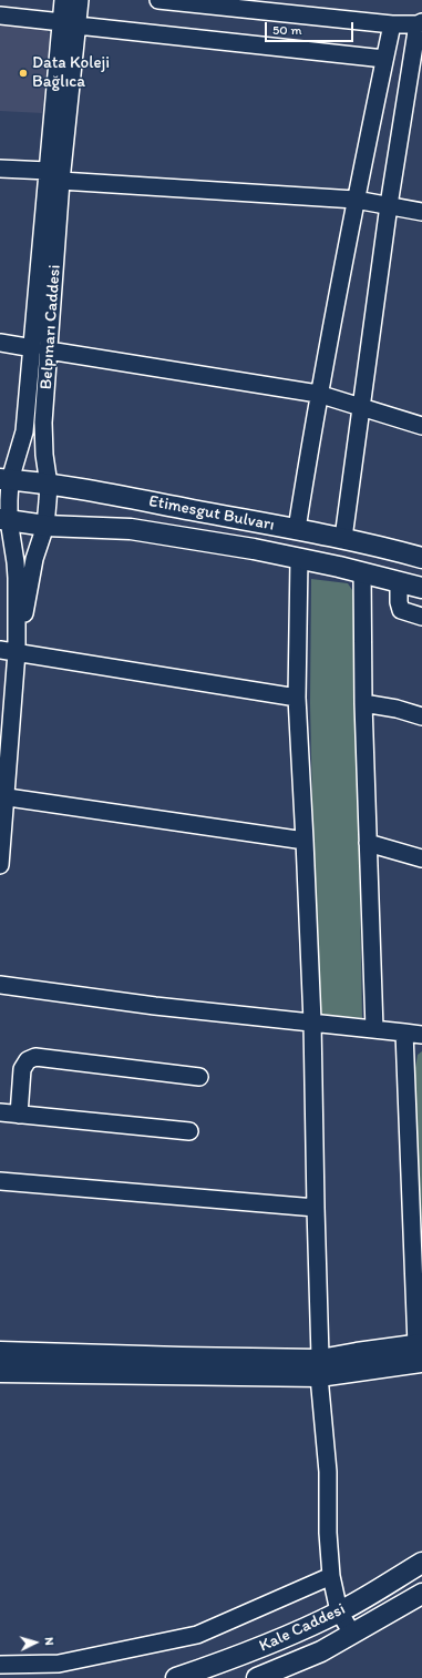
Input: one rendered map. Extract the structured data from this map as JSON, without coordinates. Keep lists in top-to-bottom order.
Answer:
{
  "streets": {
    "main road": ["Etimesgut Bulvarı", "Kale Caddesi"],
    "street": ["Belpınarı Caddesi"]
  },
  "crossings": [
    ["Belpınarı Caddesi", "Etimesgut Bulvarı"]
  ],
  "places": ["Data Koleji Bağlıca"],
  "scale_bar": "50 m",
  "north": "right"
}
